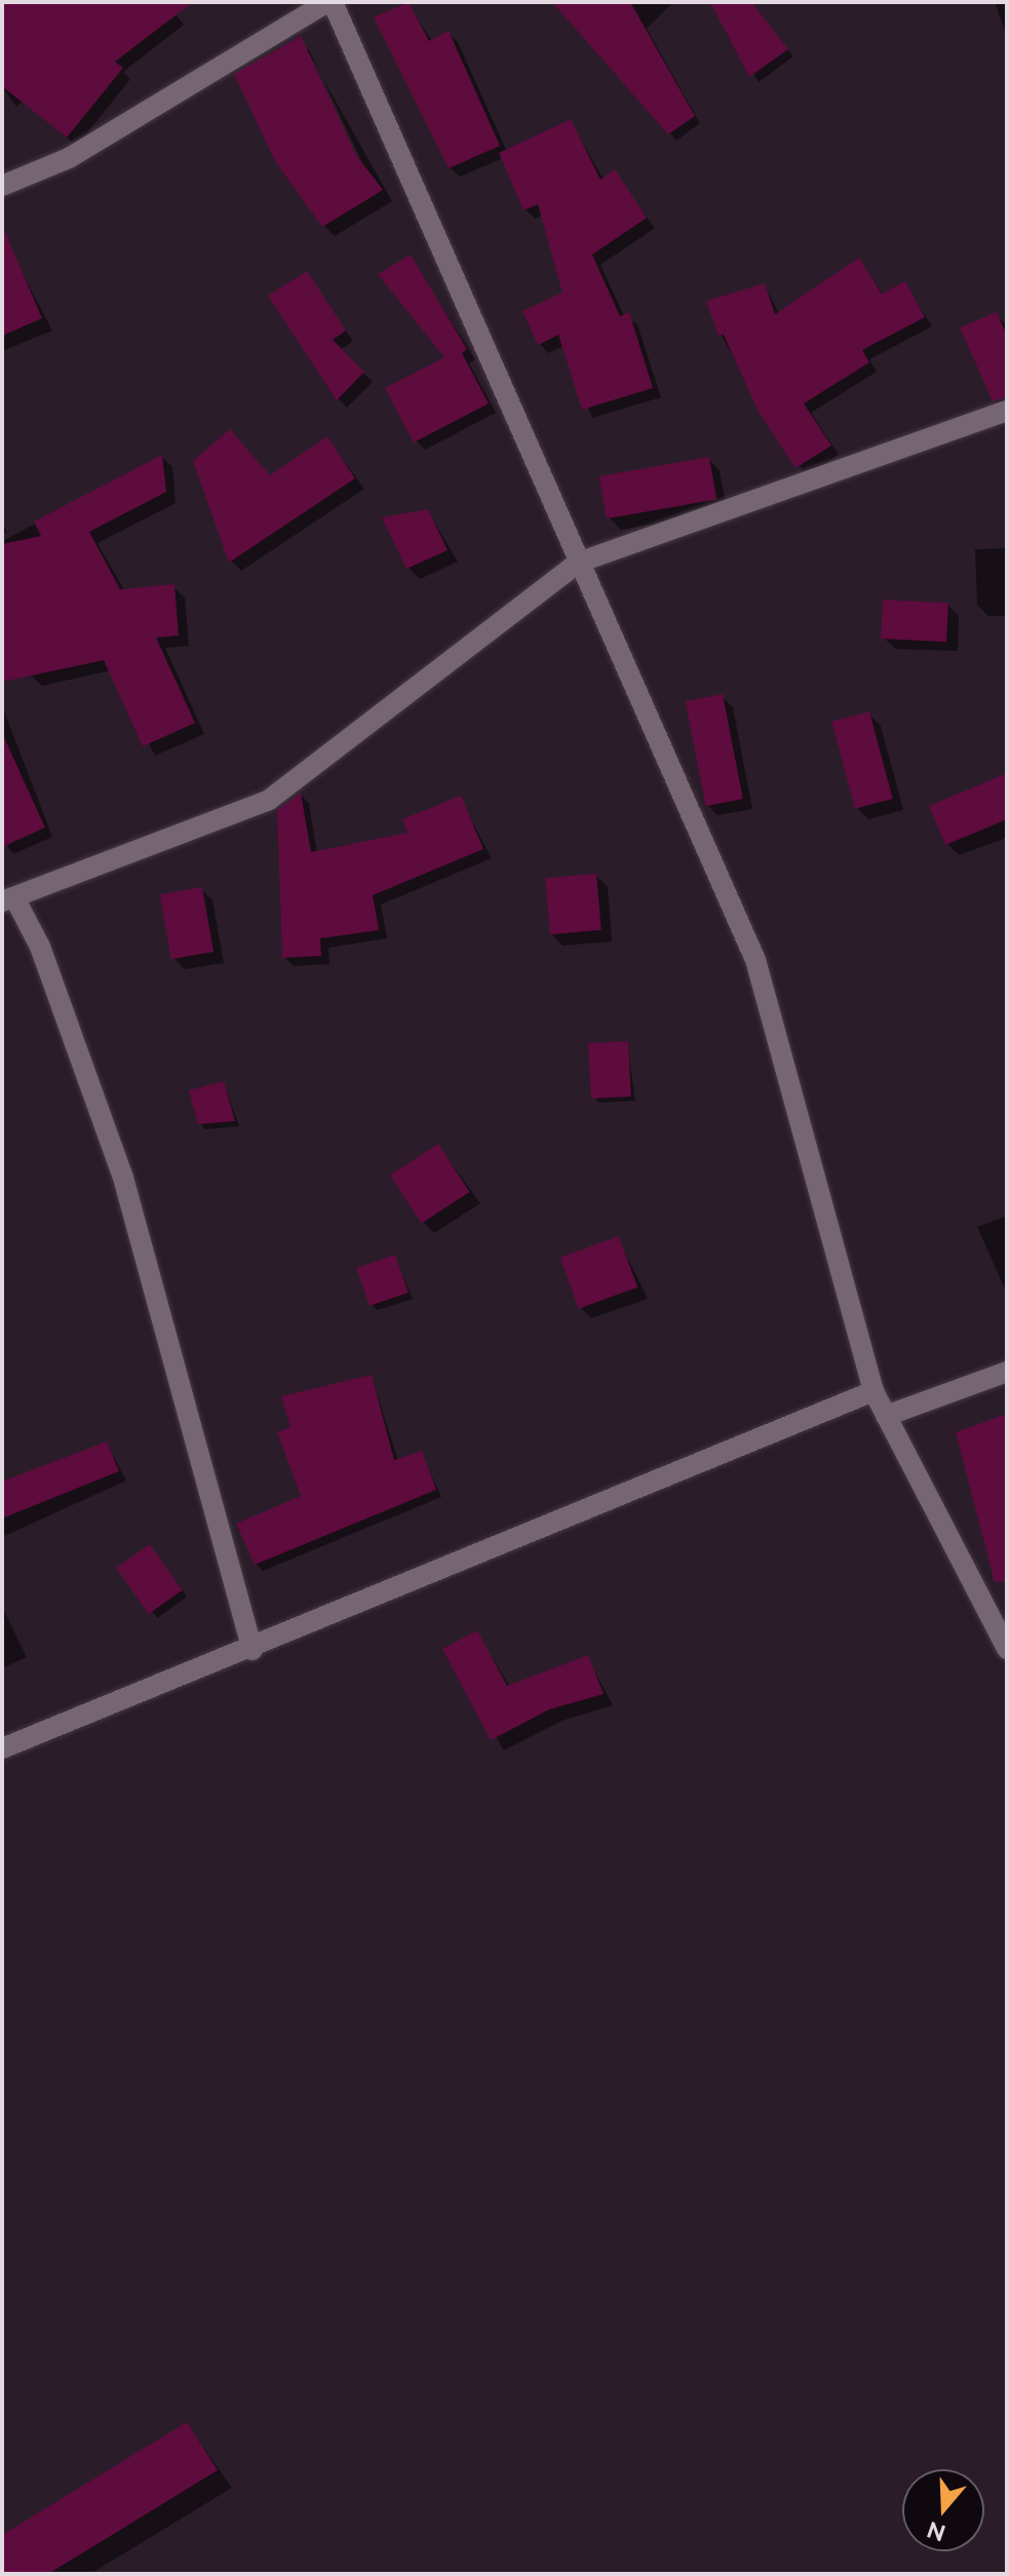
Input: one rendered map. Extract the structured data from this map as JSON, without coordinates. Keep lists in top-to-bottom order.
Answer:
{
  "north": "bottom"
}
